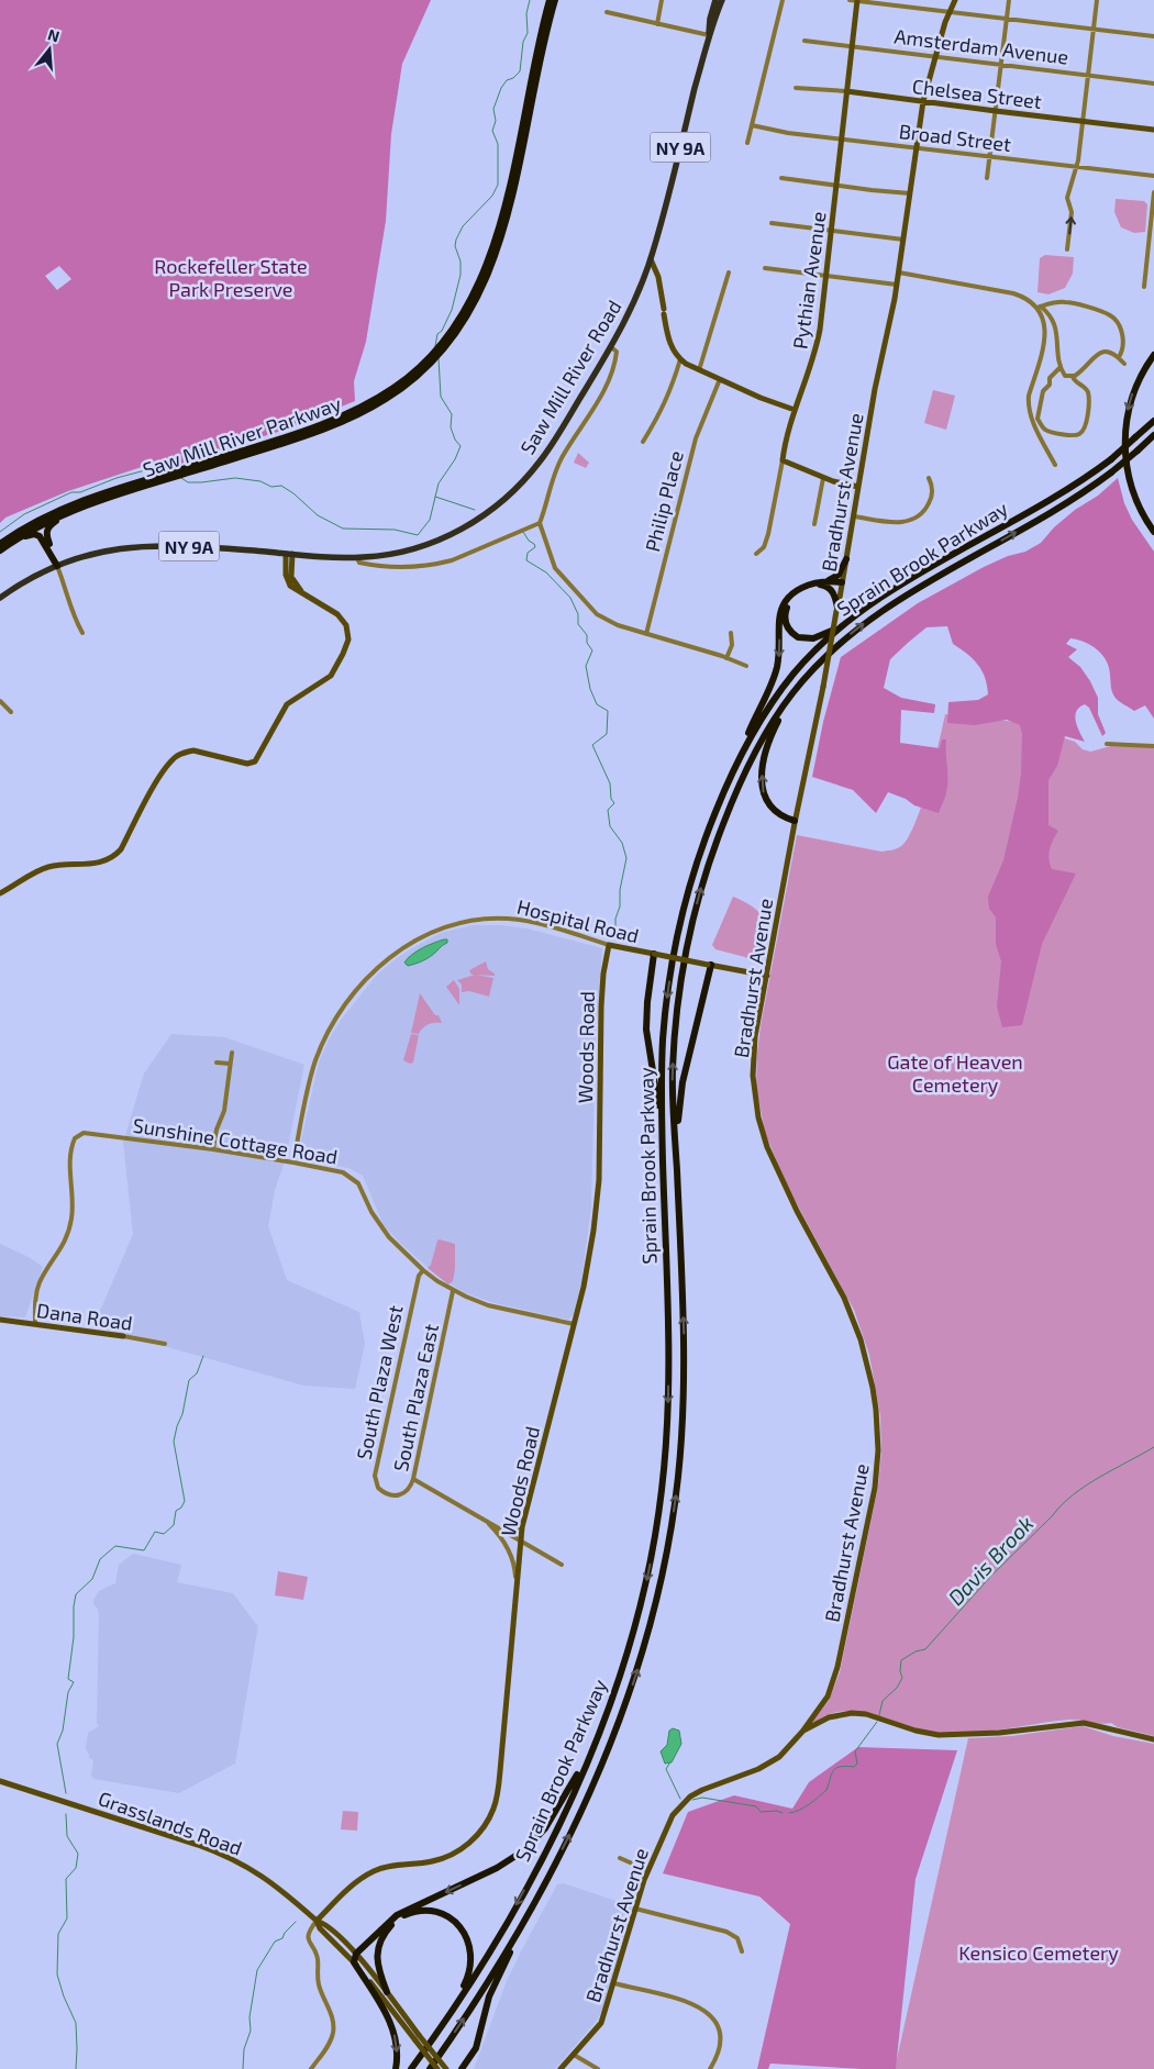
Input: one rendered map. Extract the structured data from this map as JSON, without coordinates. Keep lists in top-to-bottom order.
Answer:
{
  "streets": {
    "highway": ["Saw Mill River Parkway", "Sprain Brook Parkway"],
    "main road": ["NY 9A", "Saw Mill River Road"],
    "street": [
      "Amsterdam Avenue",
      "Chelsea Street",
      "Broad Street",
      "Pythian Avenue",
      "Bradhurst Avenue",
      "Philip Place",
      "Hospital Road",
      "Woods Road",
      "Sunshine Cottage Road",
      "Dana Road",
      "South Plaza West",
      "South Plaza East",
      "Grasslands Road"
    ]
  },
  "crossings": [
    ["Amsterdam Avenue", "Pythian Avenue"],
    ["Amsterdam Avenue", "Bradhurst Avenue"],
    ["Chelsea Street", "Pythian Avenue"],
    ["Chelsea Street", "Bradhurst Avenue"],
    ["Broad Street", "Pythian Avenue"],
    ["Broad Street", "Bradhurst Avenue"],
    ["Bradhurst Avenue", "Hospital Road"],
    ["Hospital Road", "Woods Road"],
    ["Hospital Road", "Sunshine Cottage Road"],
    ["Woods Road", "Sunshine Cottage Road"],
    ["Woods Road", "Grasslands Road"],
    ["Sunshine Cottage Road", "Dana Road"],
    ["Sunshine Cottage Road", "South Plaza West"],
    ["Sunshine Cottage Road", "South Plaza East"],
    ["South Plaza West", "South Plaza East"]
  ],
  "water": ["Davis Brook"],
  "parks": ["Rockefeller State Park Preserve", "Gate of Heaven Cemetery", "Kensico Cemetery"],
  "north": "top"
}
